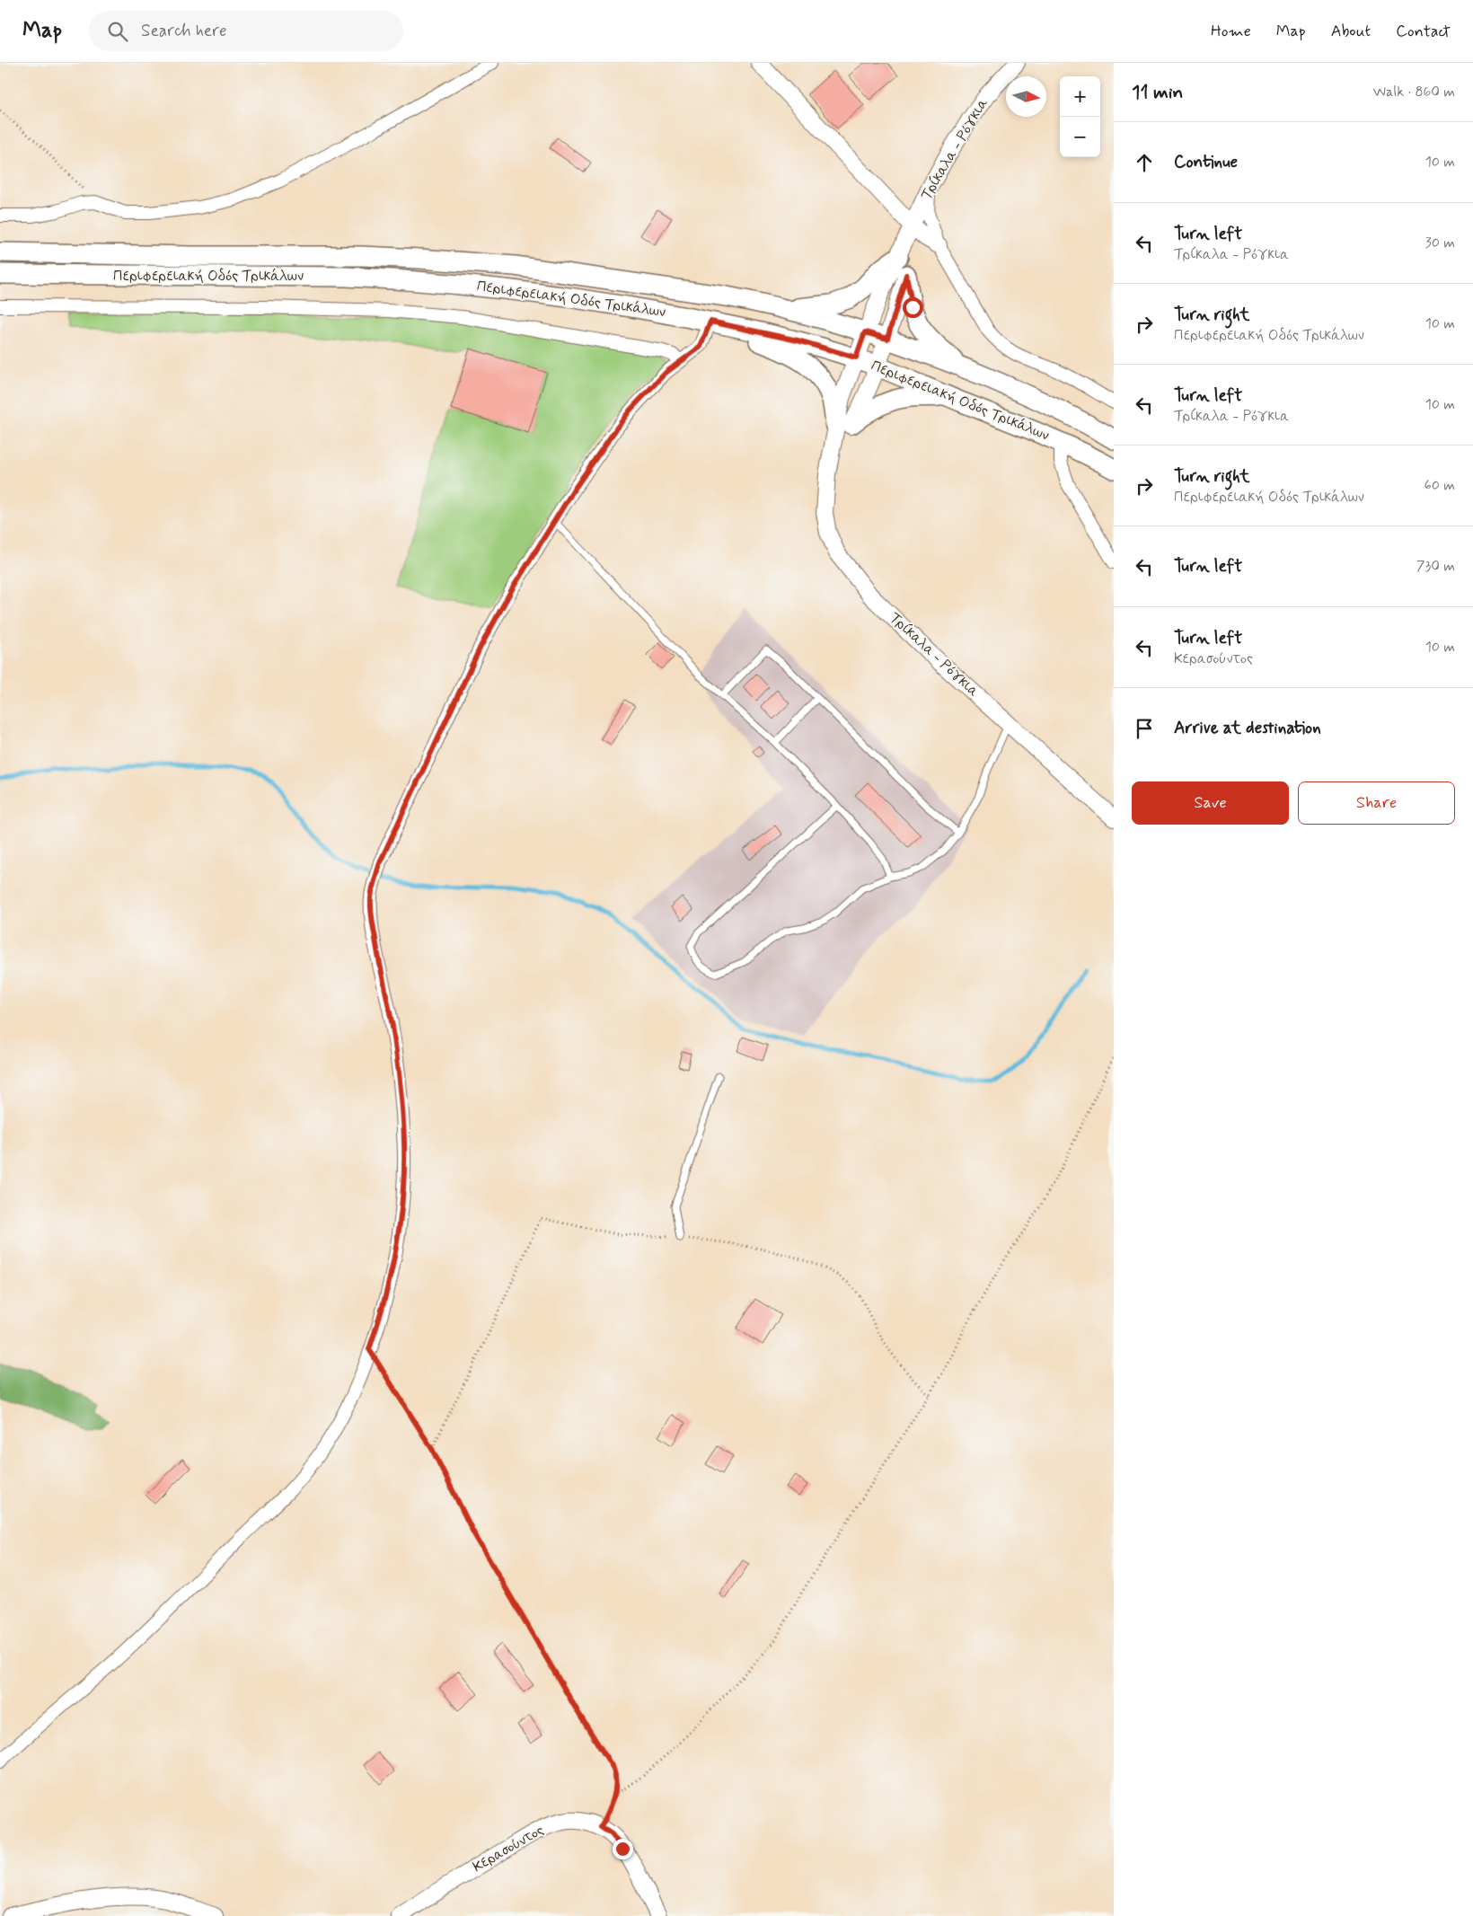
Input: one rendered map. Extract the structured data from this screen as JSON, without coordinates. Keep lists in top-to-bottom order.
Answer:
{
  "streets": {
    "main road": ["Περιφερειακή Οδός Τρικάλων"],
    "street": ["Τρίκαλα - Ρόγκια", "Κερασούντος"]
  },
  "crossings": [
    ["Τρίκαλα - Ρόγκια", "Περιφερειακή Οδός Τρικάλων"]
  ],
  "north": "right",
  "page": {
    "header": "Map",
    "search": "Search here",
    "nav": [
      "Home",
      "Map",
      "About",
      "Contact"
    ],
    "heading": ["11 min", "Walk · 860 m"],
    "map_buttons": ["+", "−"],
    "list": [
      ["Continue", "10 m"],
      ["Turn left", "Τρίκαλα - Ρόγκια", "30 m"],
      ["Turn right", "Περιφερειακή Οδός Τρικάλων", "10 m"],
      ["Turn left", "Τρίκαλα - Ρόγκια", "10 m"],
      ["Turn right", "Περιφερειακή Οδός Τρικάλων", "60 m"],
      ["Turn left", "730 m"],
      ["Turn left", "Κερασούντος", "10 m"],
      "Arrive at destination"
    ],
    "buttons": ["Save", "Share"]
  }
}
